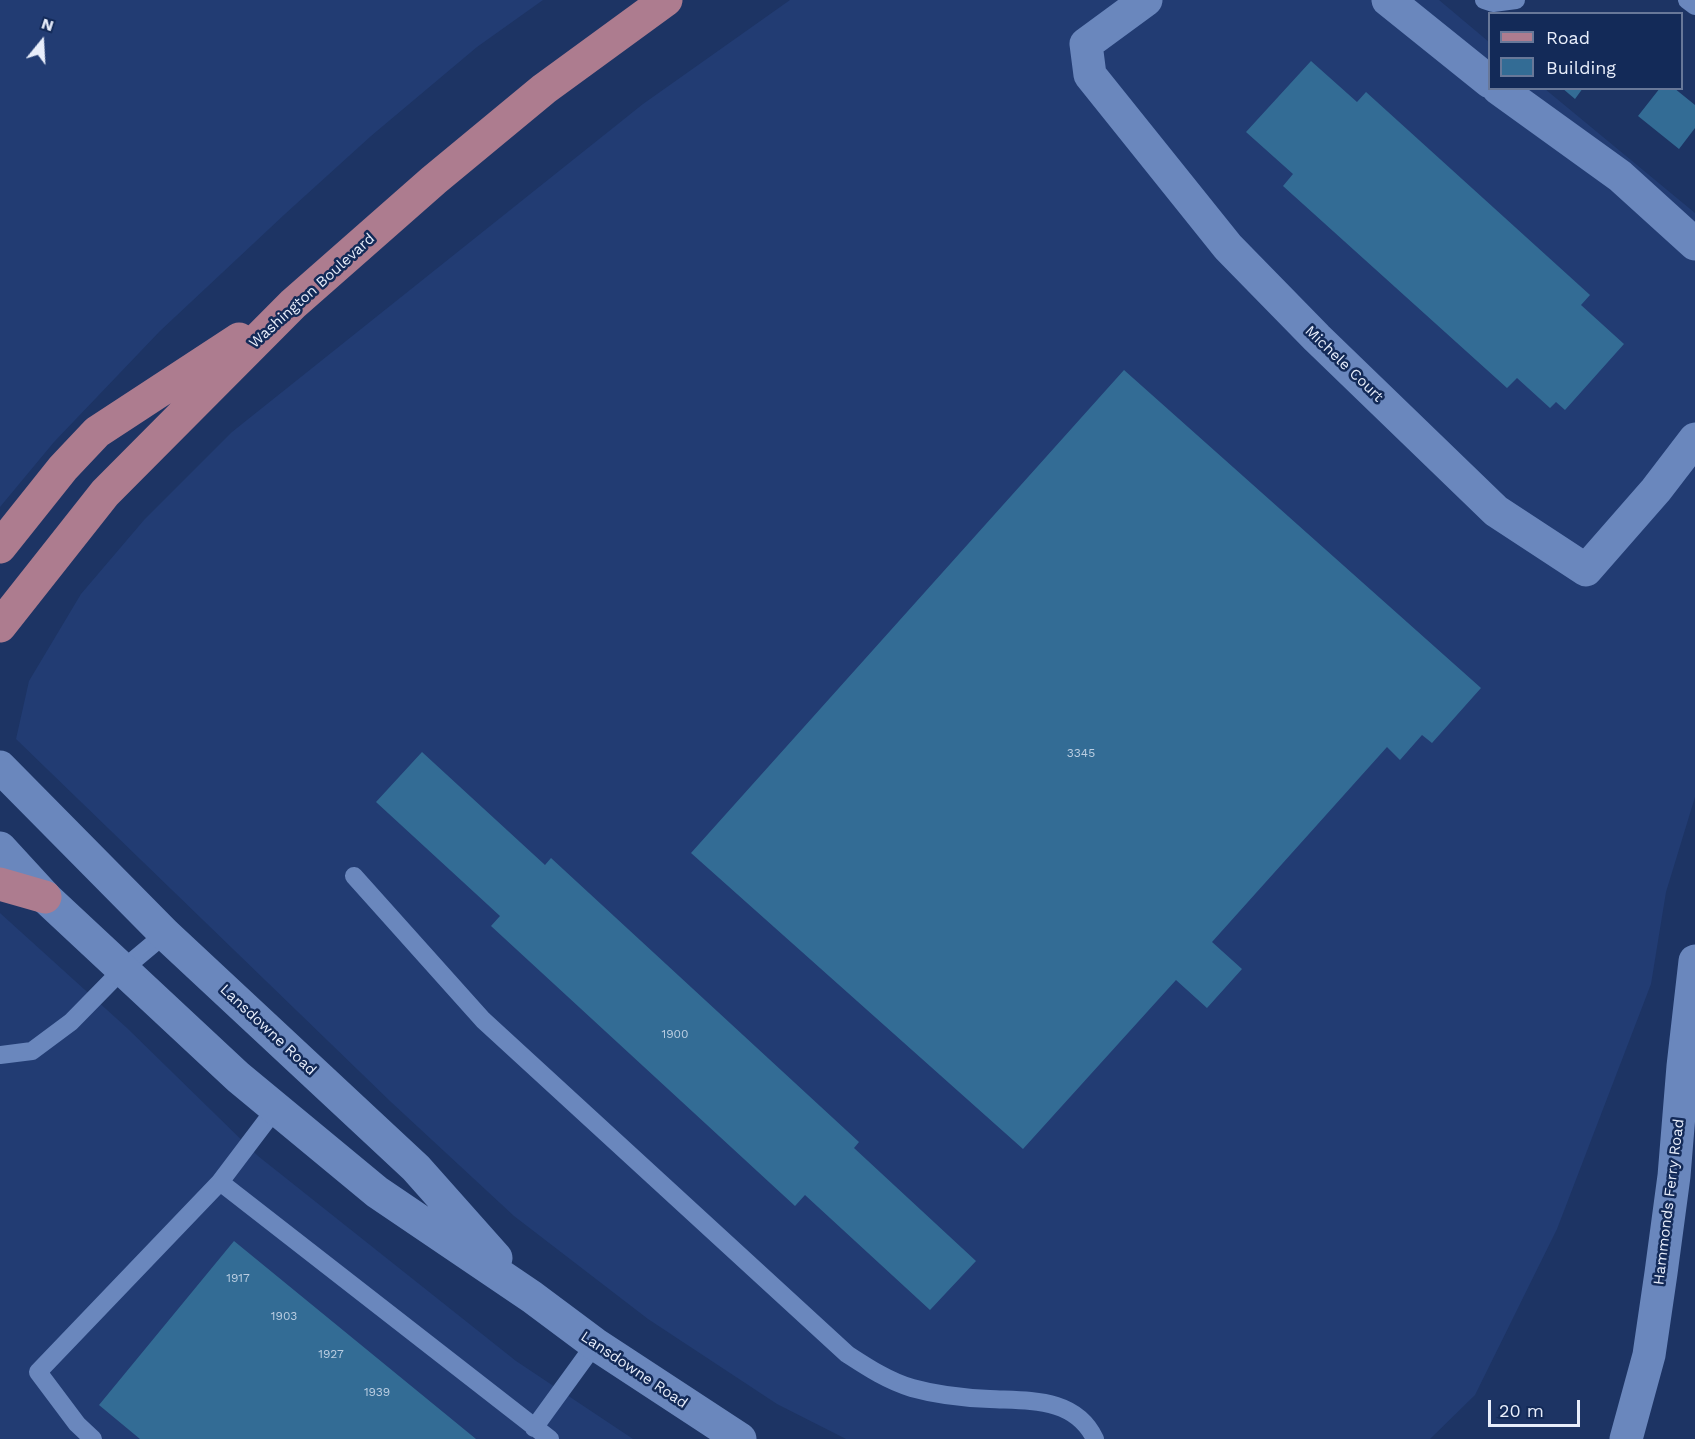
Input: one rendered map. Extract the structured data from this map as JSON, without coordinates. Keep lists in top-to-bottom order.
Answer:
{
  "streets": {
    "main road": ["Washington Boulevard"],
    "street": ["Michele Court", "Lansdowne Road", "Hammonds Ferry Road"]
  },
  "house_numbers": [
    "3345",
    "1900",
    "1917",
    "1903",
    "1927",
    "1939"
  ],
  "legend": ["Road", "Building"],
  "scale_bar": "20 m",
  "north": "top"
}
